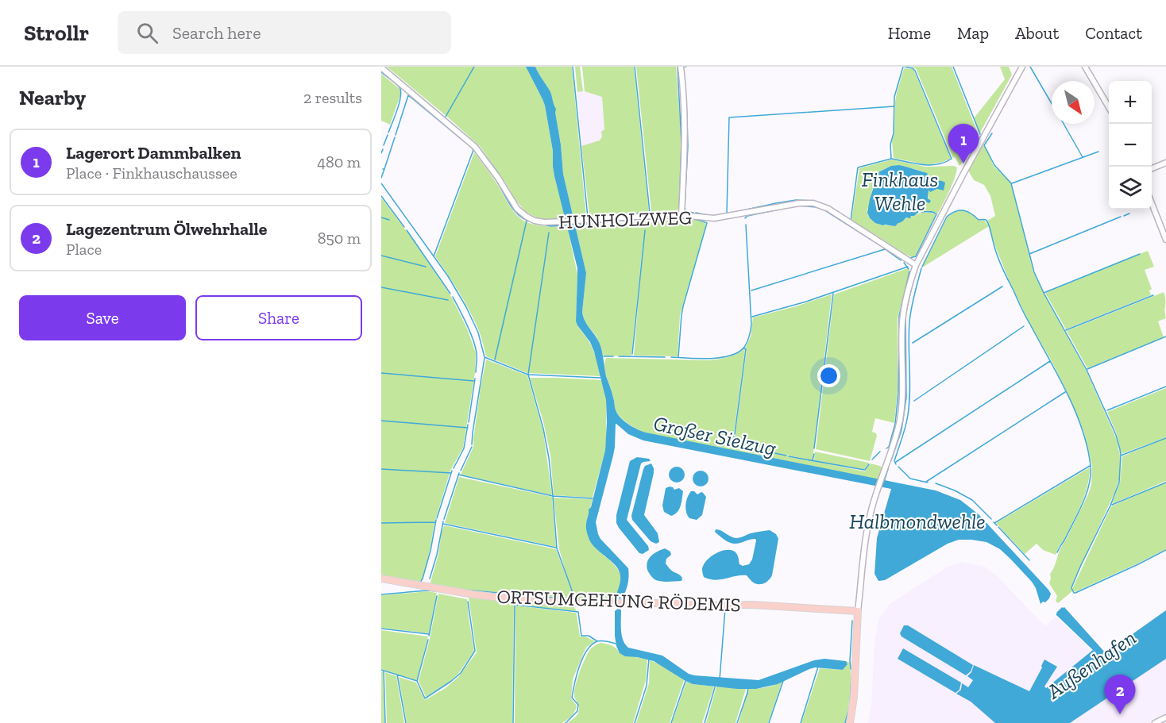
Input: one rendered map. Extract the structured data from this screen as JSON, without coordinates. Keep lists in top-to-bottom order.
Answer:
{
  "streets": {
    "main road": ["ORTSUMGEHUNG RÖDEMIS"],
    "street": ["HUNHOLZWEG"]
  },
  "water": [
    "Finkhaus Wehle",
    "Großer Sielzug",
    "Halbmondwehle",
    "Außenhafen"
  ],
  "north": "bottom right",
  "page": {
    "header": "Strollr",
    "search": "Search here",
    "nav": [
      "Home",
      "Map",
      "About",
      "Contact"
    ],
    "heading": ["Nearby", "2 results"],
    "map_buttons": ["+", "−"],
    "pins": ["1", "2"],
    "list": [
      {
        "mark": "1",
        "name": "Lagerort Dammbalken",
        "note": "Place · Finkhauschaussee",
        "value": "480 m"
      },
      {
        "mark": "2",
        "name": "Lagezentrum Ölwehrhalle",
        "note": "Place",
        "value": "850 m"
      }
    ],
    "buttons": ["Save", "Share"]
  }
}
